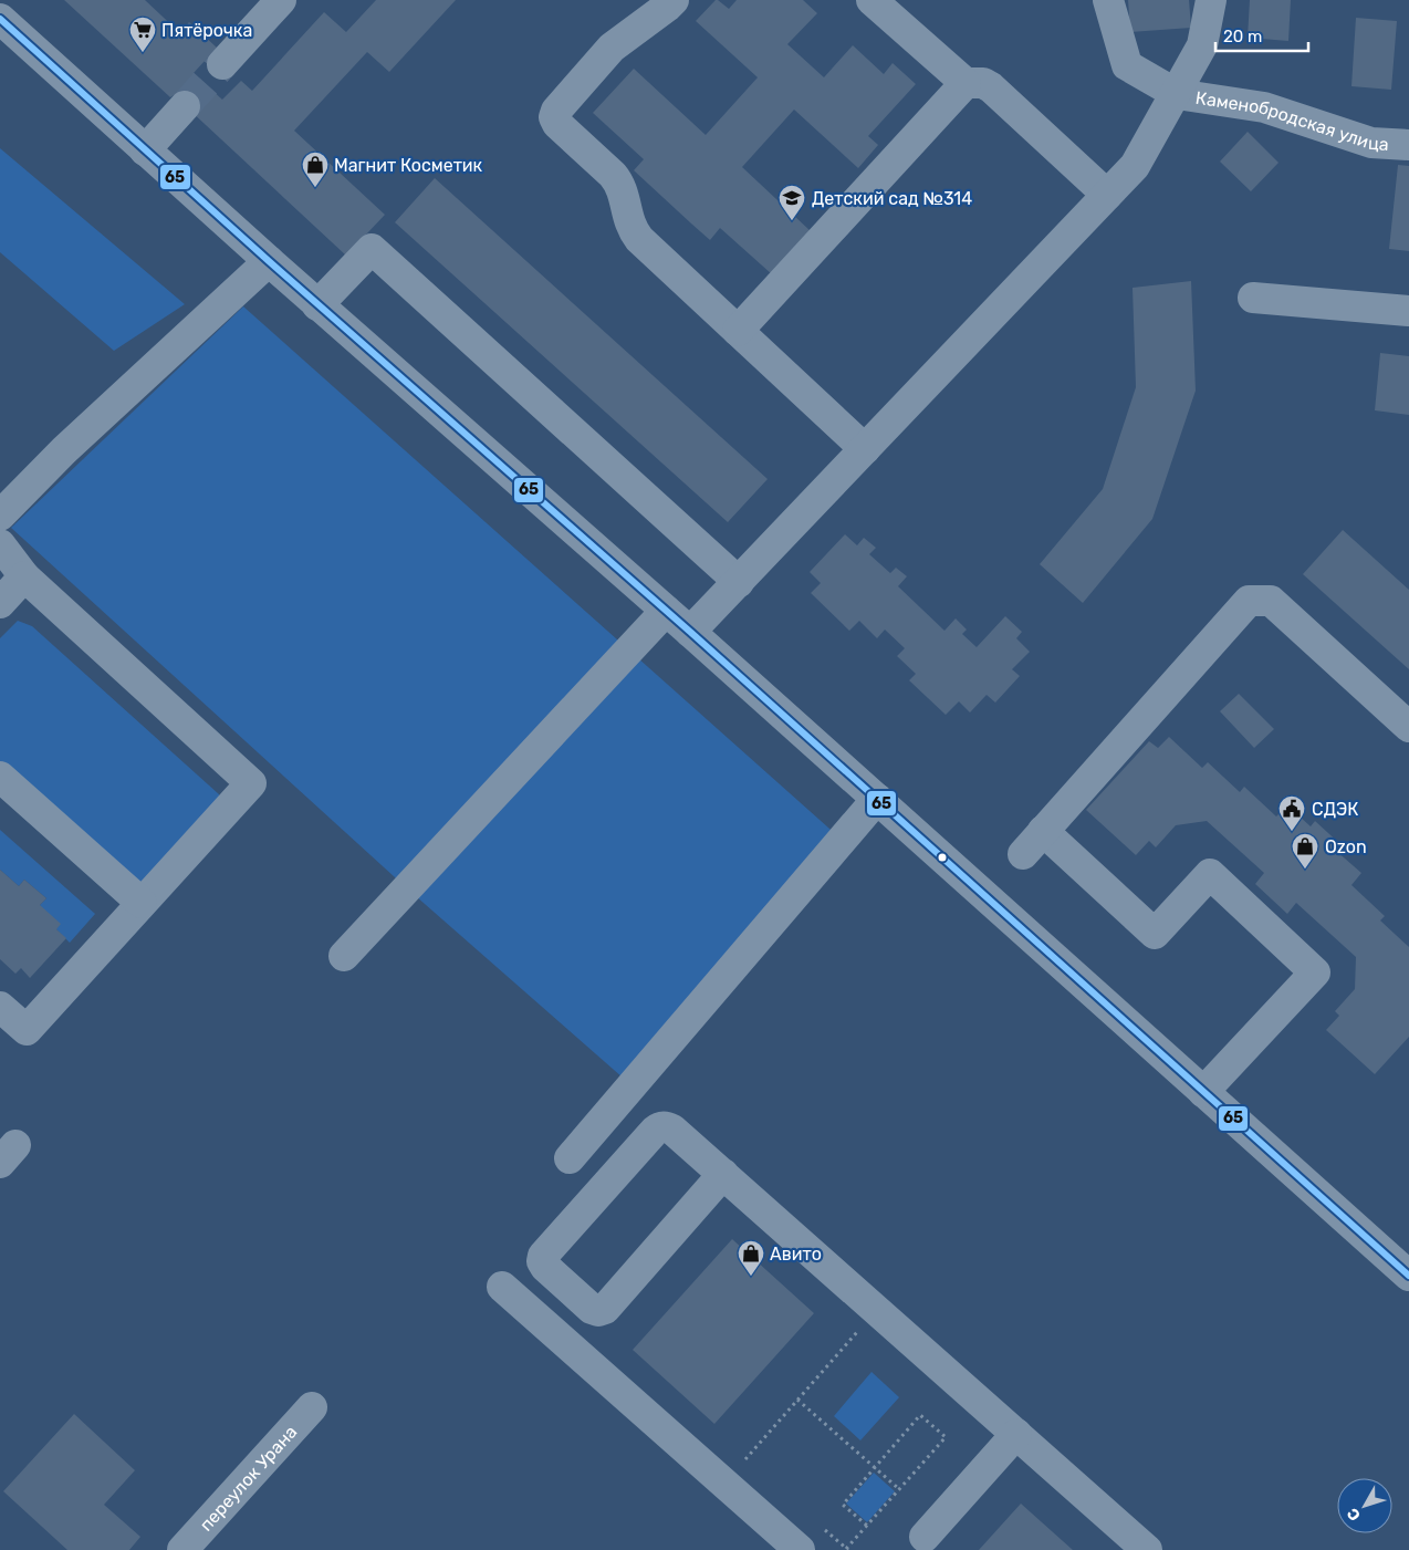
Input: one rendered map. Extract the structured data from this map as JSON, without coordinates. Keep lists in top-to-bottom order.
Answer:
{
  "streets": {
    "street": ["Каменобродская улица", "переулок Урана"]
  },
  "places": {
    "supermarket": ["Пятёрочка"],
    "shop": ["Магнит Косметик", "Ozon", "Авито"],
    "school or university": ["Детский сад №314"],
    "public building": ["СДЭК"]
  },
  "lines": ["transit line 65"],
  "scale_bar": "20 m",
  "north": "bottom left"
}
